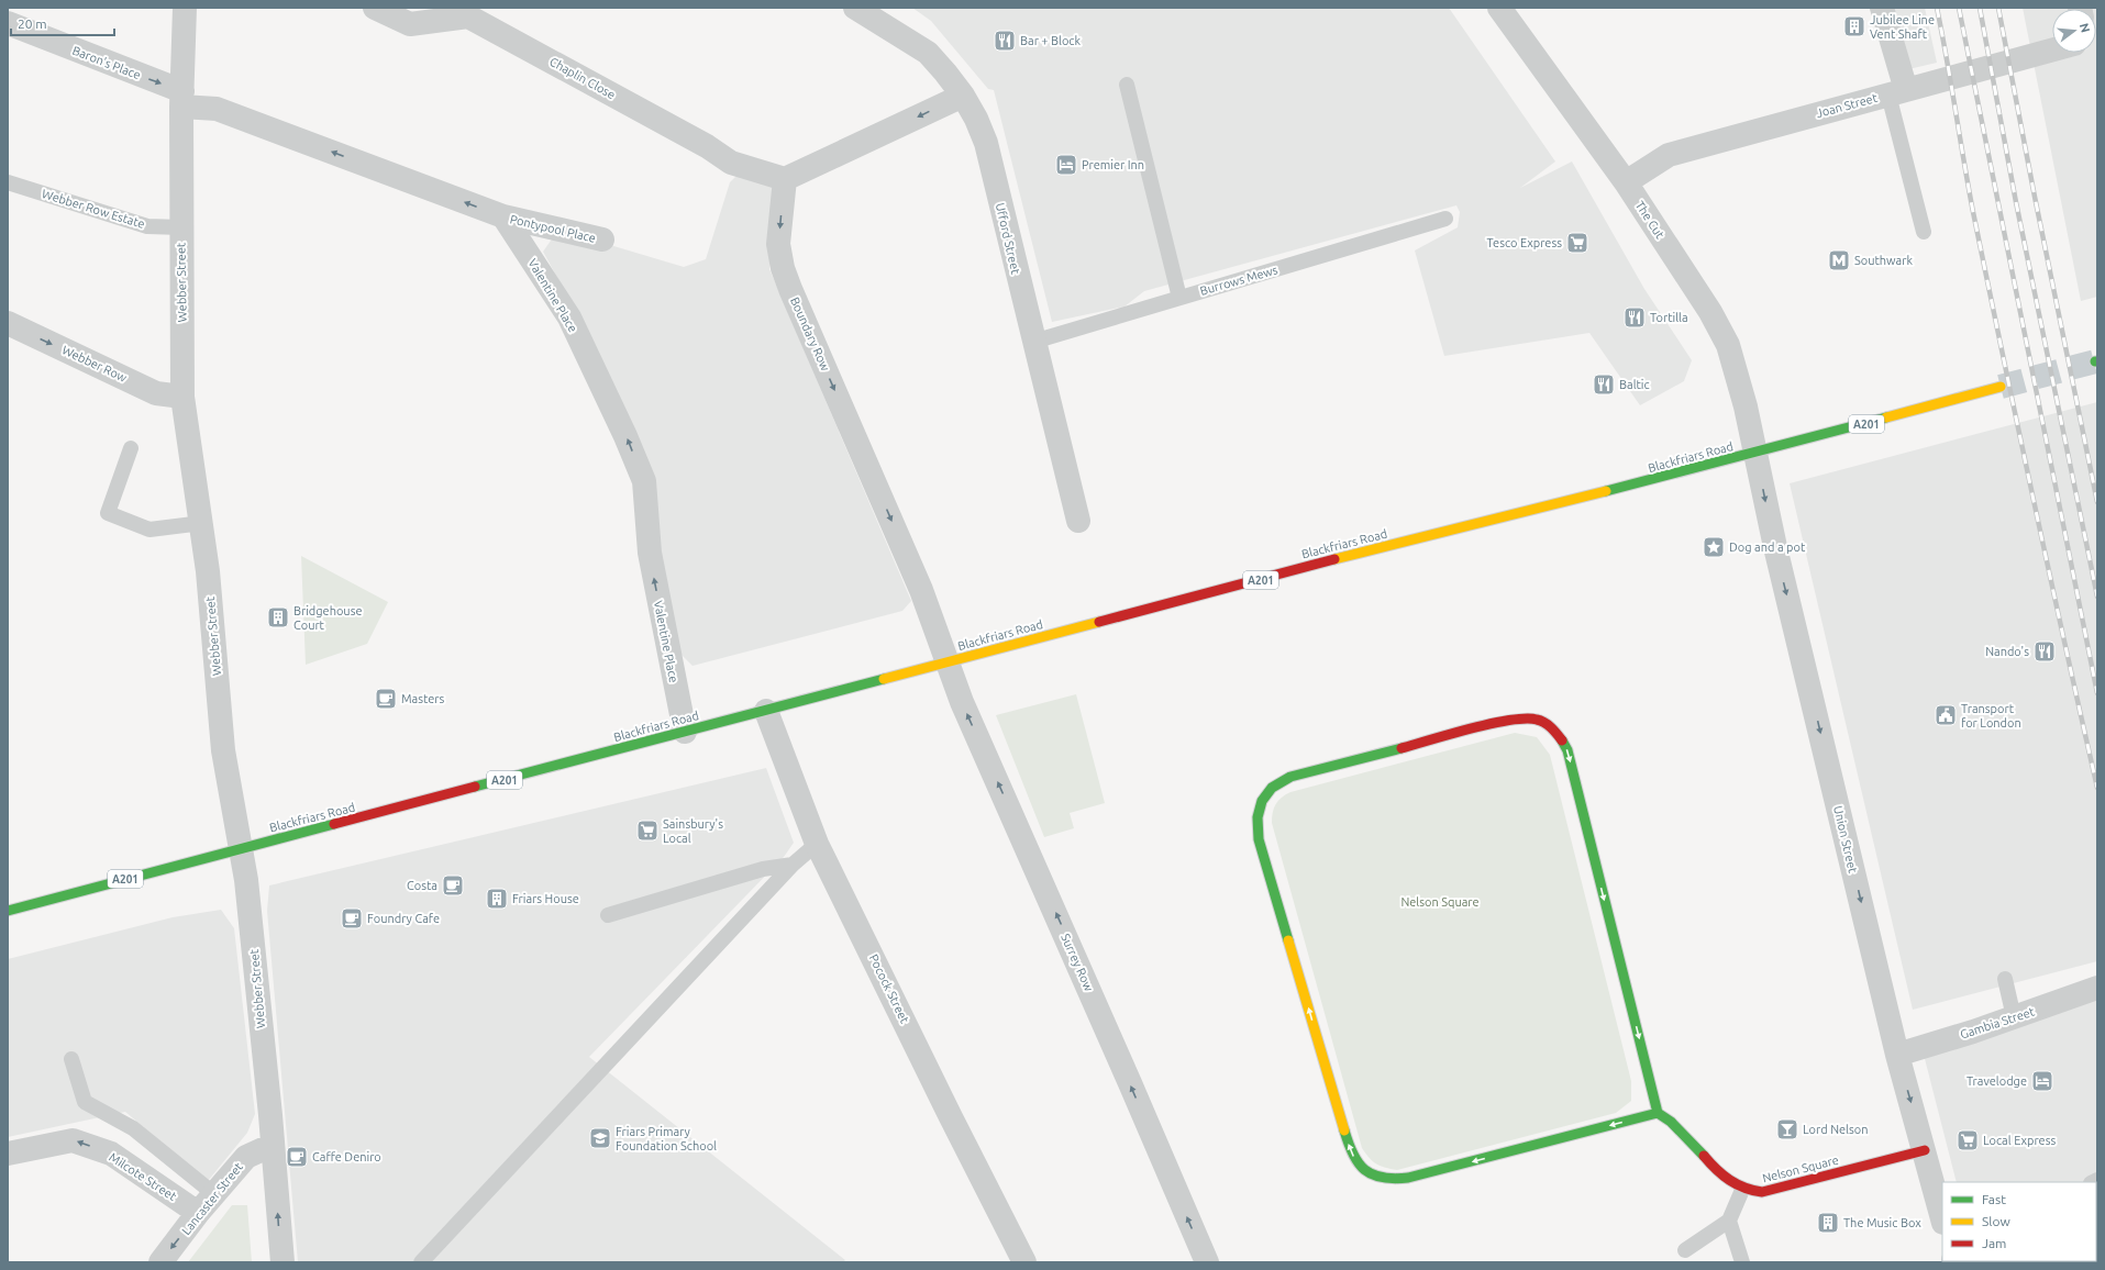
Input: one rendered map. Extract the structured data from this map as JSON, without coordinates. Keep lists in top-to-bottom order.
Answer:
{
  "streets": {
    "main road": ["A201", "Blackfriars Road", "Nelson Square"],
    "street": [
      "Baron's Place",
      "Chaplin Close",
      "Joan Street",
      "The Cut",
      "Pontypool Place",
      "Ufford Street",
      "Webber Street",
      "Valentine Place",
      "Boundary Row",
      "Webber Row",
      "Union Street",
      "Surrey Row",
      "Pocock Street",
      "Gambia Street",
      "Milcote Street",
      "Lancaster Street"
    ],
    "lane": ["Webber Row Estate", "Burrows Mews"]
  },
  "crossings": [
    ["Baron's Place", "Webber Street"],
    ["Chaplin Close", "Boundary Row"],
    ["Joan Street", "The Cut"],
    ["Webber Row Estate", "Webber Street"],
    ["The Cut", "Blackfriars Road"],
    ["The Cut", "Union Street"],
    ["Pontypool Place", "Valentine Place"],
    ["Ufford Street", "Burrows Mews"],
    ["Webber Street", "Webber Row"],
    ["Webber Street", "Blackfriars Road"],
    ["Webber Street", "Lancaster Street"],
    ["Valentine Place", "Blackfriars Road"],
    ["Boundary Row", "Blackfriars Road"],
    ["Boundary Row", "Surrey Row"],
    ["Blackfriars Road", "Union Street"],
    ["Blackfriars Road", "Surrey Row"],
    ["Blackfriars Road", "Pocock Street"],
    ["Union Street", "Gambia Street"],
    ["Union Street", "Nelson Square"],
    ["Milcote Street", "Lancaster Street"]
  ],
  "one_way": [
    "Baron's Place",
    "Valentine Place",
    "Boundary Row",
    "Webber Row",
    "Union Street",
    "Surrey Row",
    "Milcote Street",
    "Lancaster Street"
  ],
  "parks": ["Nelson Square"],
  "places": {
    "building": [
      "Jubilee Line Vent Shaft",
      "Bridgehouse Court",
      "Friars House",
      "The Music Box"
    ],
    "restaurant": [
      "Bar + Block",
      "Tortilla",
      "Baltic",
      "Nando's"
    ],
    "hotel": ["Premier Inn", "Travelodge"],
    "supermarket": ["Tesco Express", "Sainsbury's Local", "Local Express"],
    "metro station": ["Southwark"],
    "place": ["Dog and a pot"],
    "cafe": [
      "Masters",
      "Costa",
      "Foundry Cafe",
      "Caffe Deniro"
    ],
    "public building": ["Transport for London"],
    "bar": ["Lord Nelson"],
    "school or university": ["Friars Primary Foundation School"]
  },
  "legend": ["Fast", "Slow", "Jam"],
  "scale_bar": "20 m",
  "north": "right"
}
